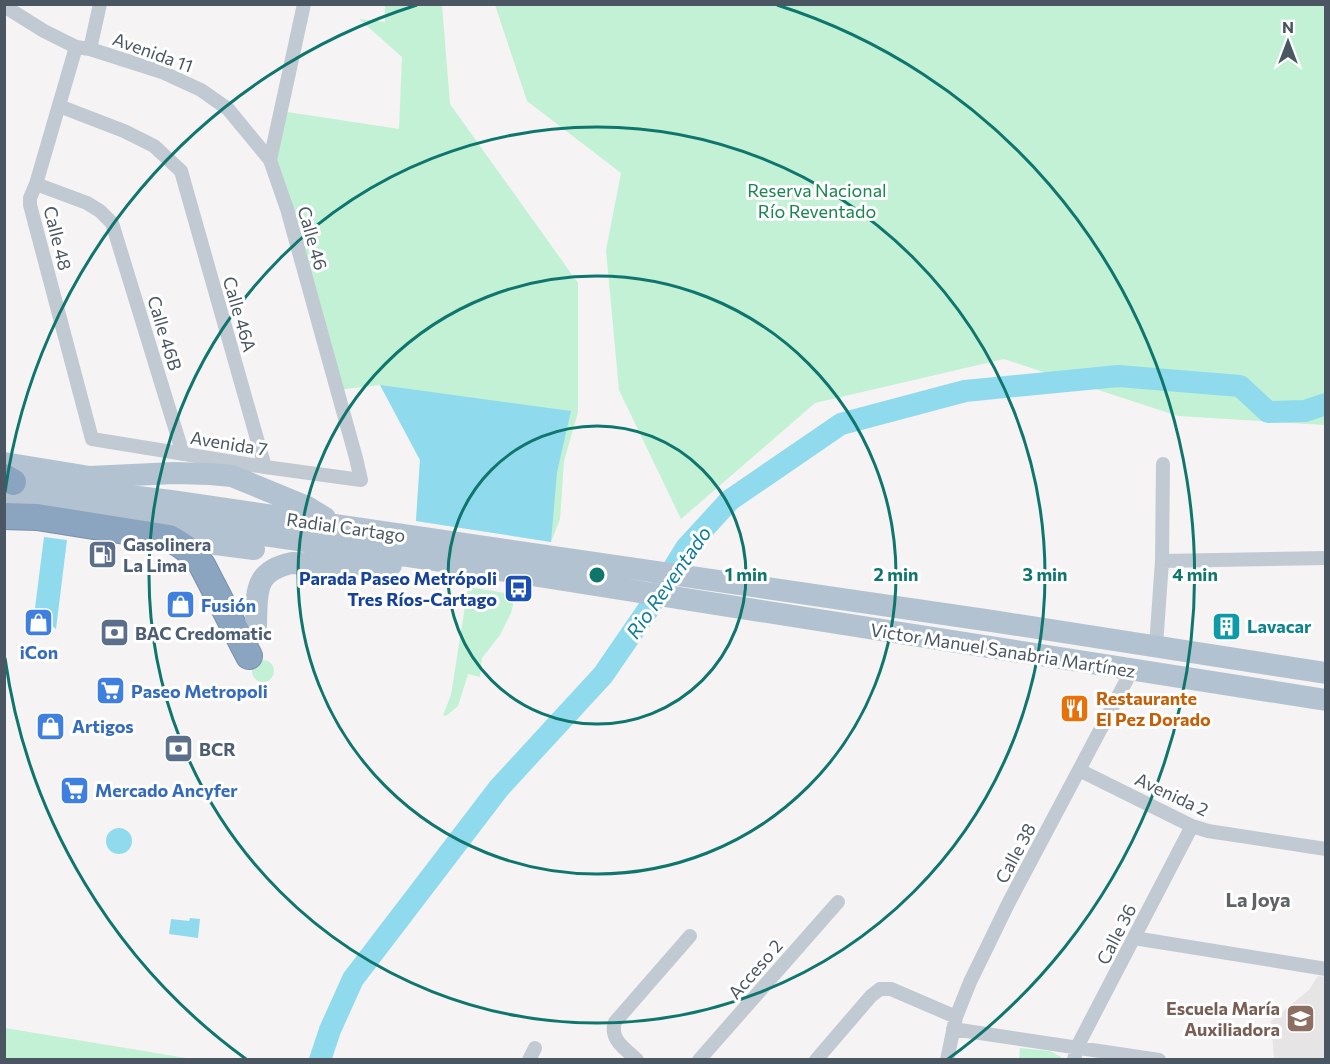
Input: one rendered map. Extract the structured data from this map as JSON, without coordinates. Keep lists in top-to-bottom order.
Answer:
{
  "streets": {
    "main road": ["Radial Cartago", "Victor Manuel Sanabria Martínez"],
    "street": [
      "Avenida 11",
      "Calle 48",
      "Calle 46",
      "Calle 46A",
      "Calle 46B",
      "Avenida 7",
      "Avenida 2",
      "Calle 38",
      "Calle 36",
      "Acceso 2"
    ]
  },
  "crossings": [
    ["Avenida 11", "Calle 48"],
    ["Avenida 11", "Calle 46"],
    ["Calle 48", "Calle 46A"],
    ["Calle 48", "Calle 46B"],
    ["Calle 48", "Avenida 7"],
    ["Calle 46", "Avenida 7"],
    ["Calle 46A", "Avenida 7"],
    ["Calle 46B", "Avenida 7"],
    ["Radial Cartago", "Victor Manuel Sanabria Martínez"],
    ["Victor Manuel Sanabria Martínez", "Calle 38"],
    ["Avenida 2", "Calle 38"],
    ["Avenida 2", "Calle 36"]
  ],
  "districts": ["La Joya"],
  "water": ["Rio Reventado"],
  "parks": ["Reserva Nacional Río Reventado"],
  "places": {
    "fuel station": ["Gasolinera La Lima"],
    "bus stop": ["Parada Paseo Metrópoli Tres Ríos-Cartago"],
    "shop": ["Fusión", "iCon", "Artigos"],
    "building": ["Lavacar"],
    "bank": ["BAC Credomatic", "BCR"],
    "supermarket": ["Paseo Metropoli", "Mercado Ancyfer"],
    "restaurant": ["Restaurante El Pez Dorado"],
    "school or university": ["Escuela María Auxiliadora"]
  },
  "north": "top",
  "rings": [
    "1 min",
    "2 min",
    "3 min",
    "4 min"
  ]
}
